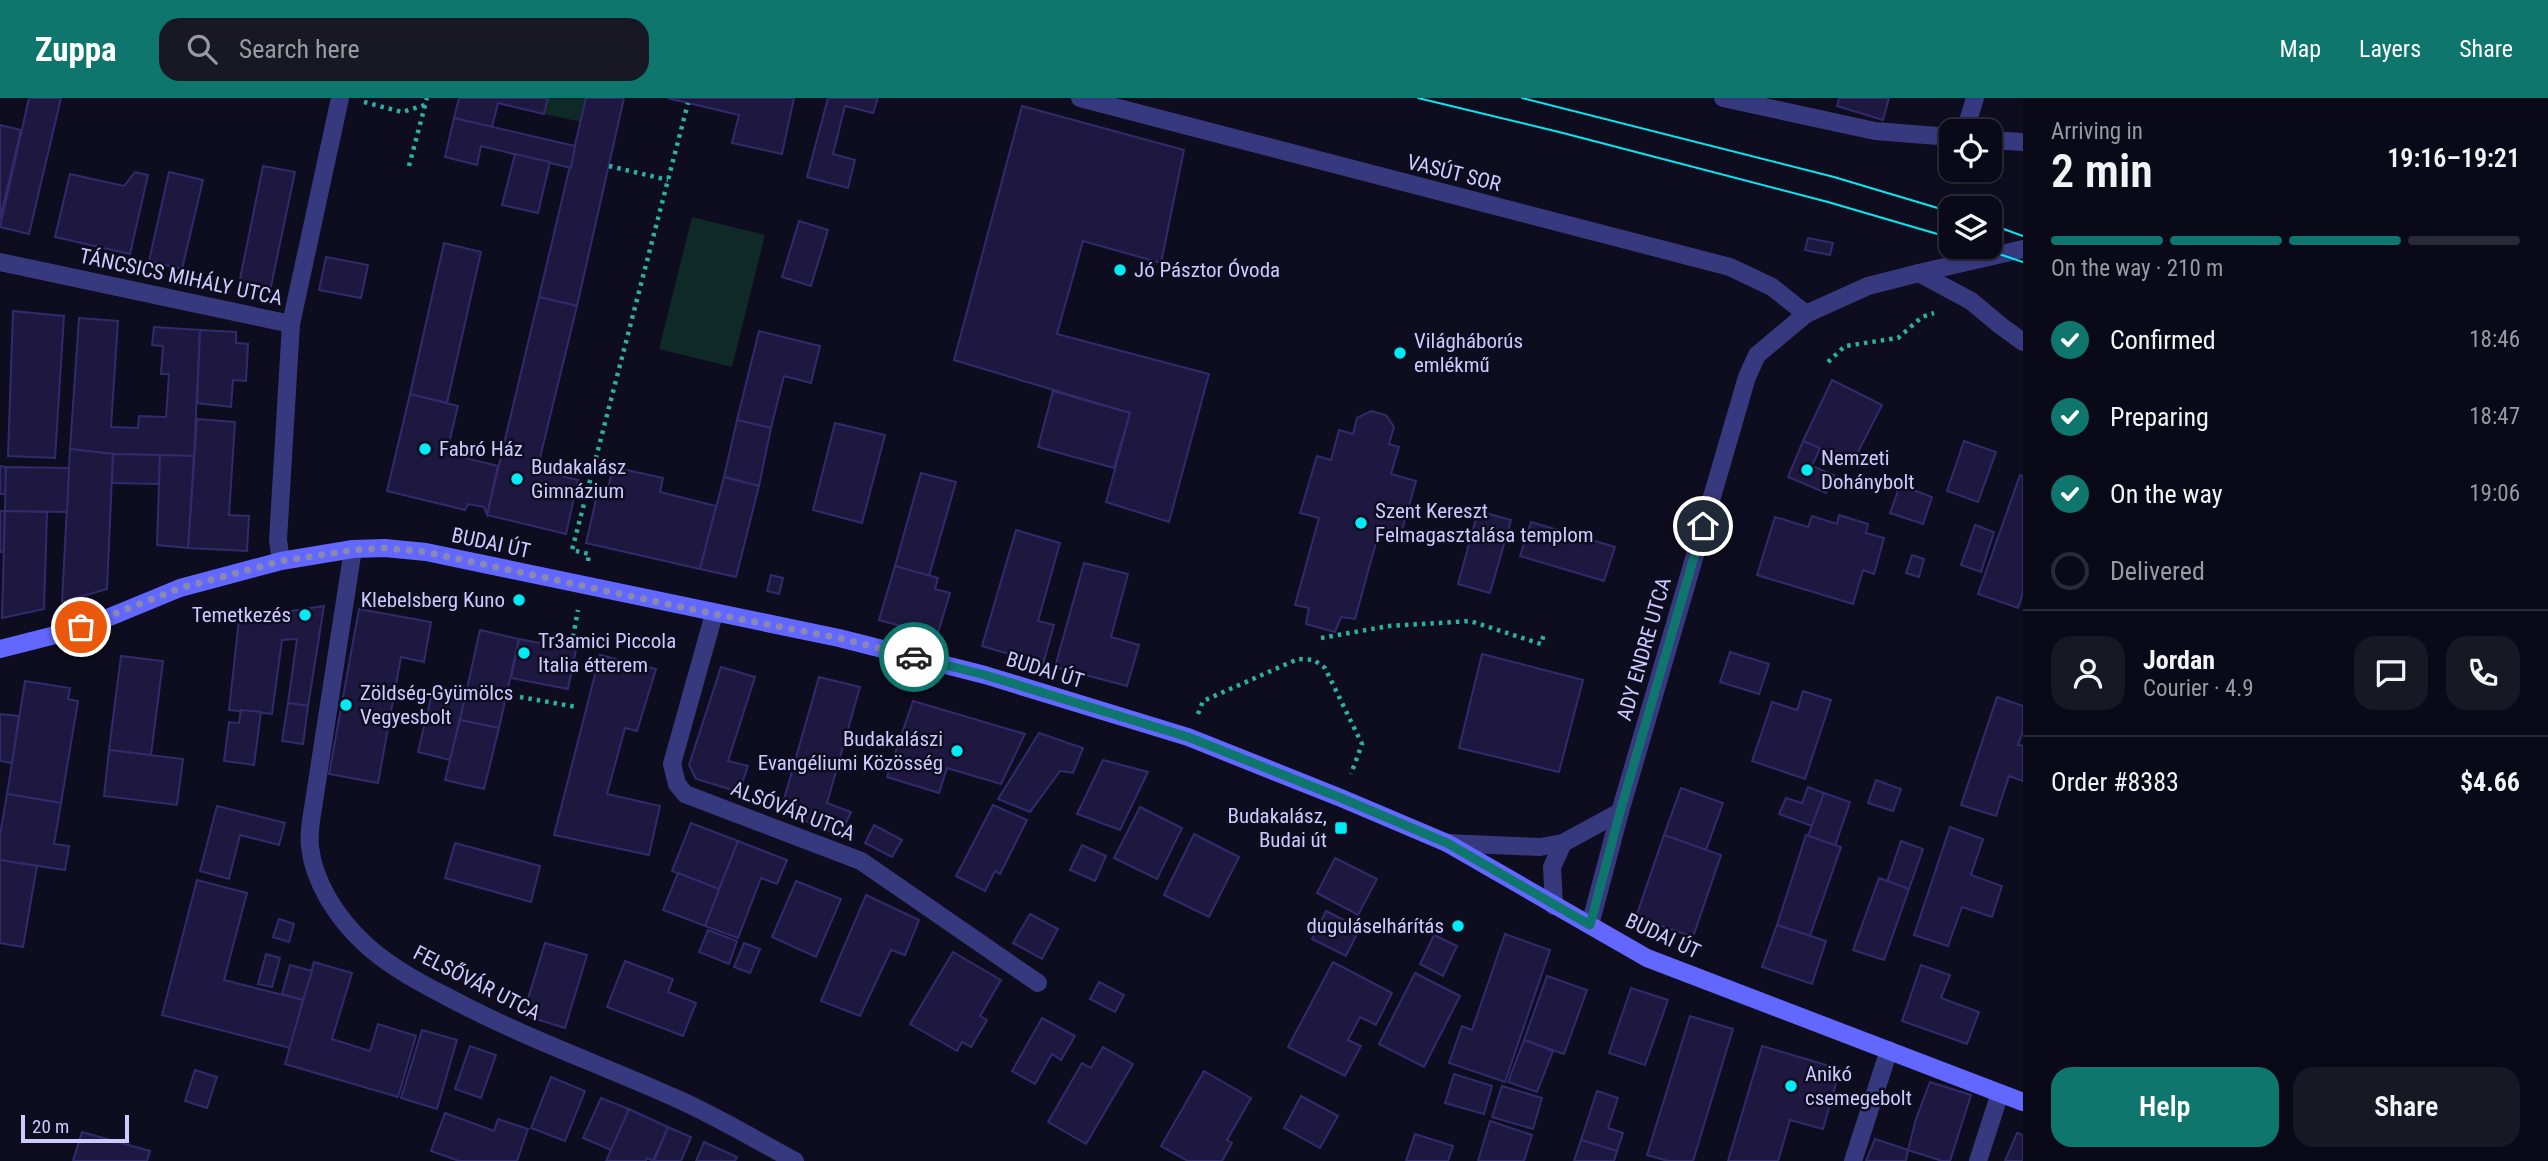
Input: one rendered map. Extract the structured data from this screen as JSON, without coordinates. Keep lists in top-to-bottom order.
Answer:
{
  "streets": {
    "main road": ["BUDAI ÚT"],
    "street": [
      "VASÚT SOR",
      "TÁNCSICS MIHÁLY UTCA",
      "ADY ENDRE UTCA",
      "ALSÓVÁR UTCA",
      "FELSŐVÁR UTCA"
    ]
  },
  "crossings": [
    ["VASÚT SOR", "ADY ENDRE UTCA"],
    ["BUDAI ÚT", "ADY ENDRE UTCA"],
    ["BUDAI ÚT", "ALSÓVÁR UTCA"],
    ["BUDAI ÚT", "FELSŐVÁR UTCA"]
  ],
  "places": {
    "other": [
      "Jó Pásztor Óvoda",
      "Világháborús emlékmű",
      "Fabró Ház",
      "Nemzeti Dohánybolt",
      "Budakalász Gimnázium",
      "Szent Kereszt Felmagasztalása templom",
      "Klebelsberg Kuno",
      "Temetkezés",
      "Tr3amici Piccola Italia étterem",
      "Zöldség-Gyümölcs Vegyesbolt",
      "Budakalászi Evangéliumi Közösség",
      "duguláselhárítás",
      "Anikó csemegebolt"
    ],
    "transit": ["Budakalász, Budai út"]
  },
  "scale_bar": "20 m",
  "page": {
    "header": "Zuppa",
    "search": "Search here",
    "nav": ["Map", "Layers", "Share"],
    "heading": ["2 min", "Arriving in", "19:16–19:21"],
    "panel": [
      "Jordan",
      "Courier · 4.9",
      "Order #8383",
      "$4.66"
    ],
    "bar": "On the way · 210 m",
    "list": [
      ["Confirmed", "18:46"],
      ["Preparing", "18:47"],
      ["On the way", "19:06"],
      "Delivered"
    ],
    "buttons": ["Help", "Share"],
    "scale": "20 m"
  }
}
